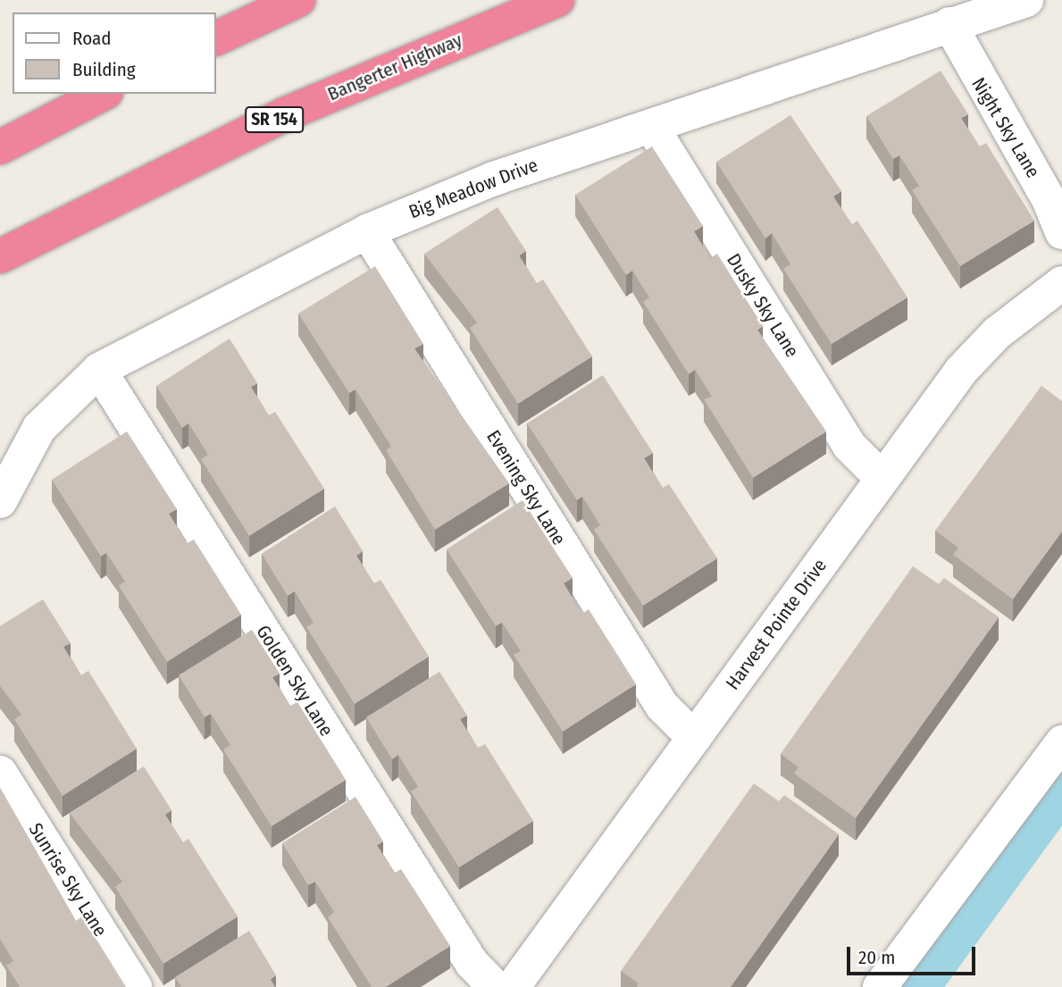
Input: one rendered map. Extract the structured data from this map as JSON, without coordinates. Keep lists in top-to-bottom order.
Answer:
{
  "streets": {
    "highway": ["Bangerter Highway", "SR 154"],
    "street": [
      "Night Sky Lane",
      "Big Meadow Drive",
      "Dusky Sky Lane",
      "Evening Sky Lane",
      "Harvest Pointe Drive",
      "Golden Sky Lane",
      "Sunrise Sky Lane"
    ]
  },
  "crossings": [
    ["Night Sky Lane", "Big Meadow Drive"],
    ["Big Meadow Drive", "Dusky Sky Lane"],
    ["Big Meadow Drive", "Evening Sky Lane"],
    ["Big Meadow Drive", "Golden Sky Lane"],
    ["Dusky Sky Lane", "Harvest Pointe Drive"],
    ["Evening Sky Lane", "Harvest Pointe Drive"]
  ],
  "legend": ["Road", "Building"],
  "scale_bar": "20 m"
}
